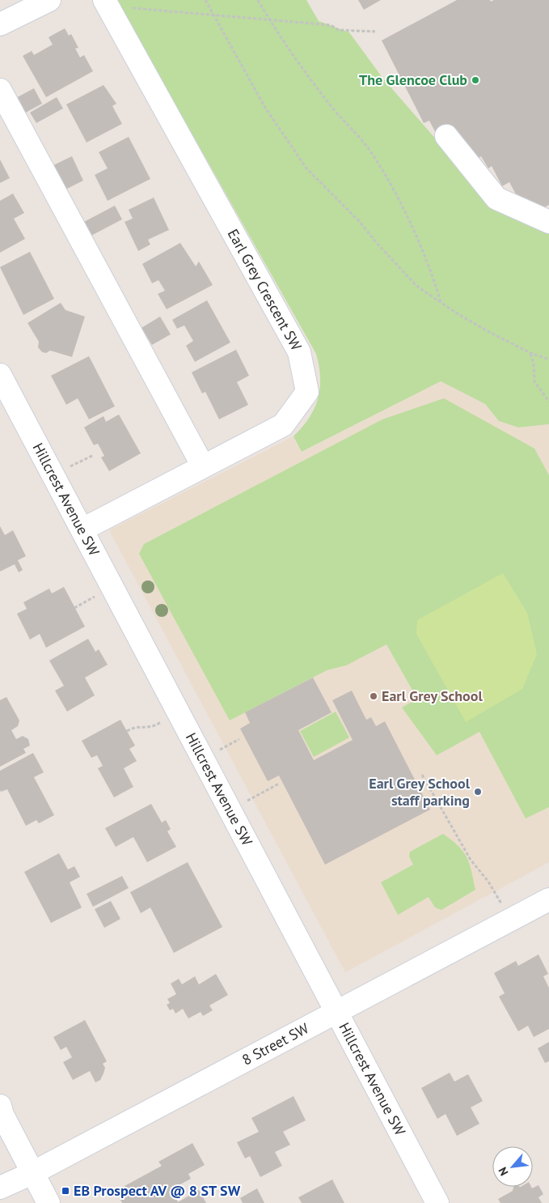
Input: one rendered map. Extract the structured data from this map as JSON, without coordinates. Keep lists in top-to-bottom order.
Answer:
{
  "streets": {
    "street": ["Earl Grey Crescent SW", "Hillcrest Avenue SW", "8 Street SW"]
  },
  "crossings": [
    ["Earl Grey Crescent SW", "Hillcrest Avenue SW"],
    ["Hillcrest Avenue SW", "8 Street SW"]
  ],
  "places": {
    "other": ["The Glencoe Club", "Earl Grey School", "Earl Grey School staff parking"],
    "transit": ["EB Prospect AV @ 8 ST SW"]
  },
  "north": "bottom left"
}
